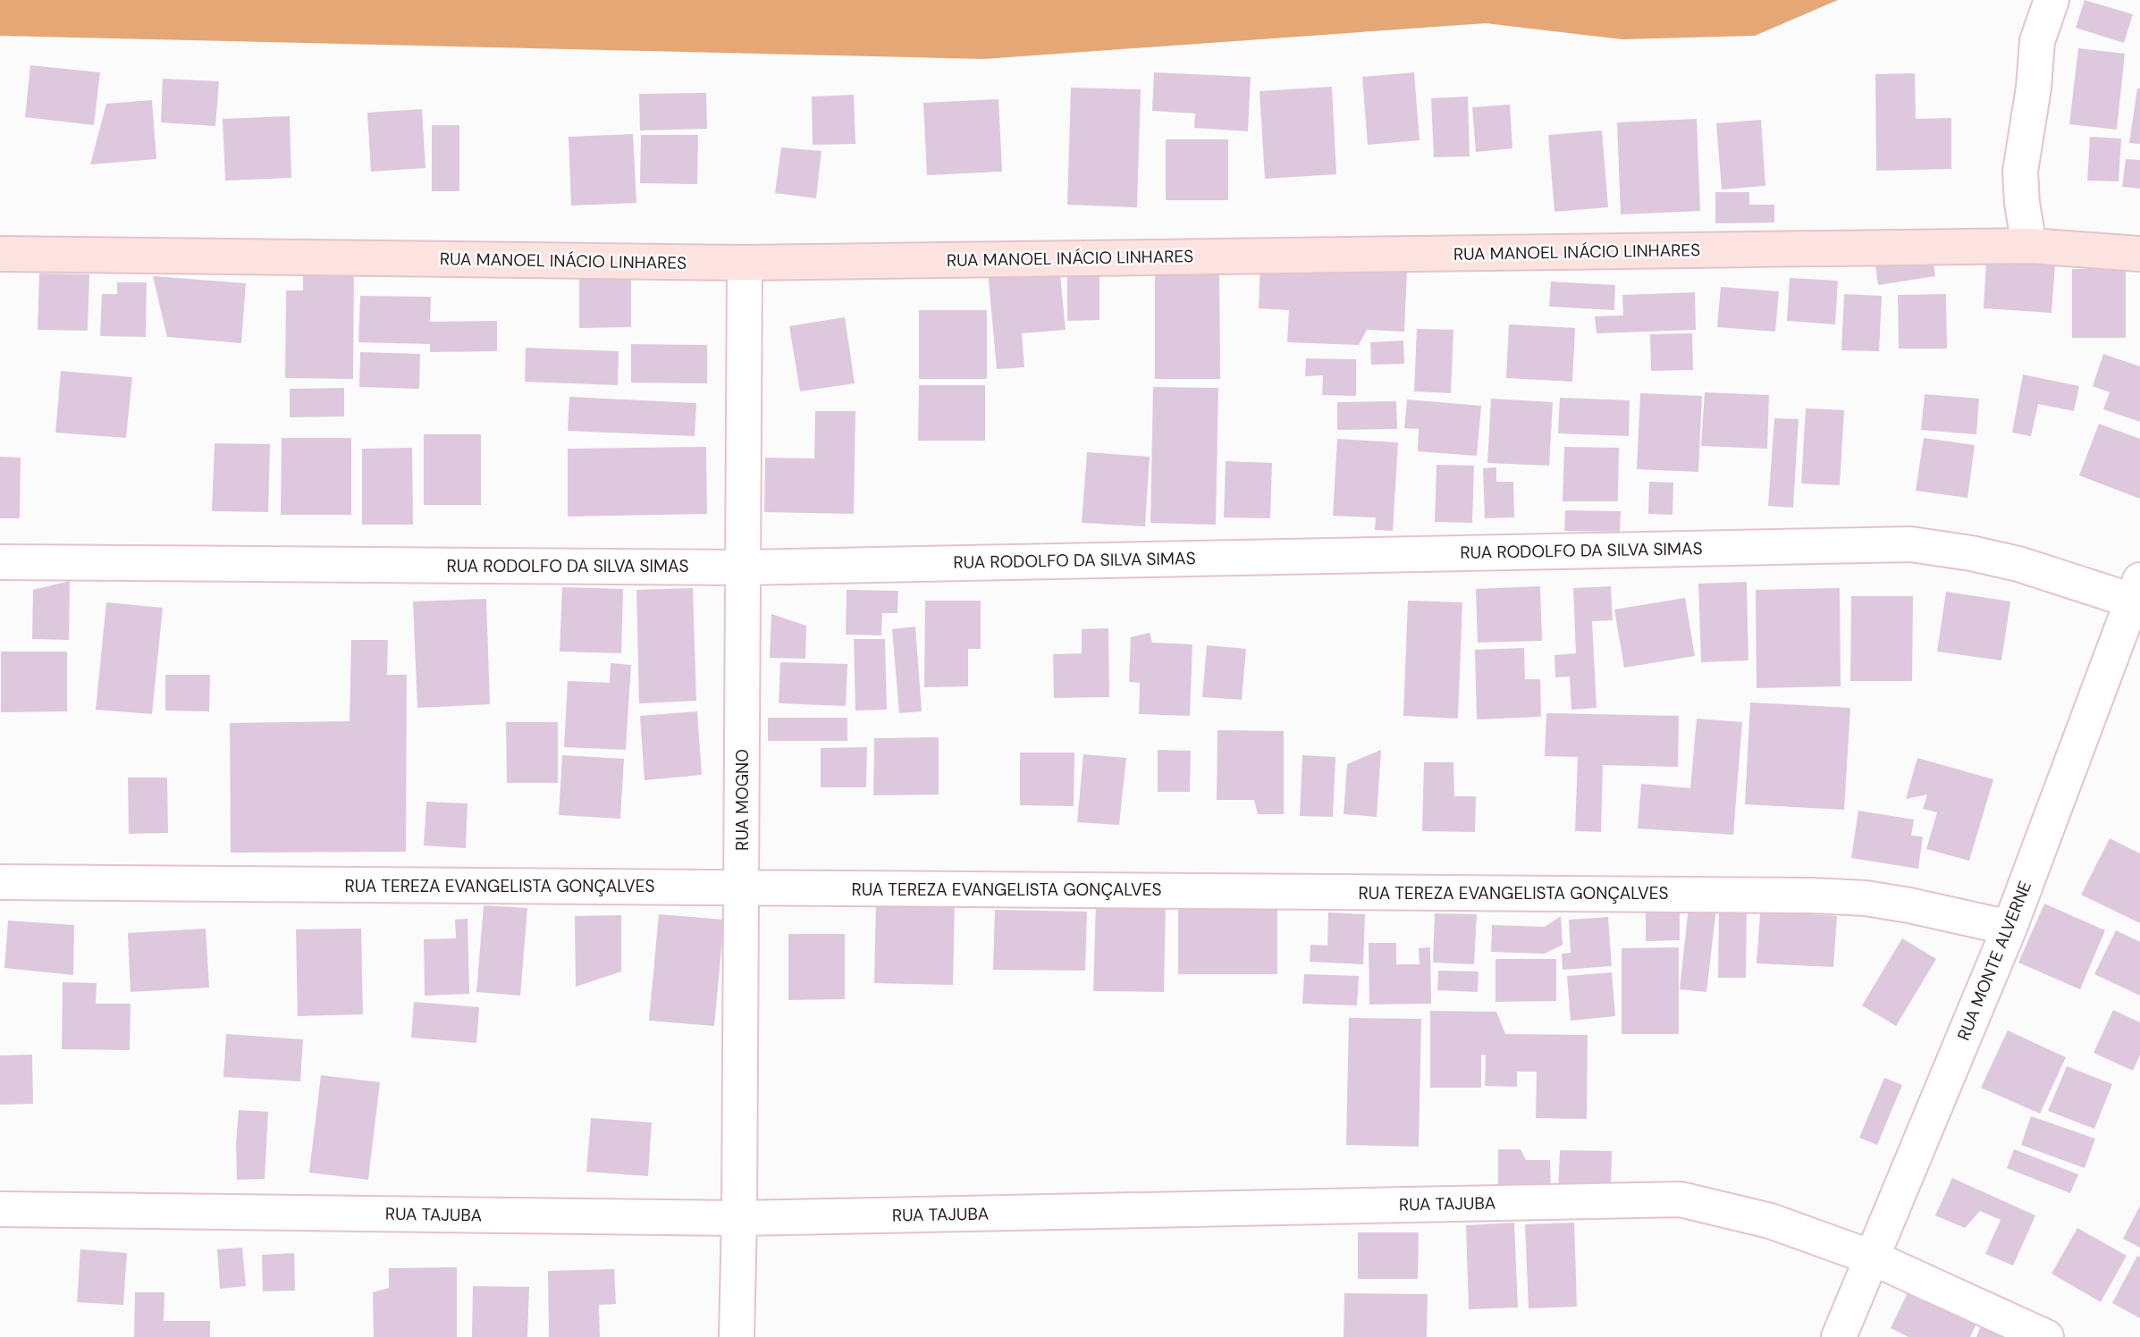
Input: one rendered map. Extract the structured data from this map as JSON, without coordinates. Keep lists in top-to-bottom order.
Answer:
{
  "streets": {
    "main road": ["RUA MANOEL INÁCIO LINHARES"],
    "street": [
      "RUA RODOLFO DA SILVA SIMAS",
      "RUA MOGNO",
      "RUA TEREZA EVANGELISTA GONÇALVES",
      "RUA MONTE ALVERNE",
      "RUA TAJUBA"
    ]
  },
  "crossings": [
    ["RUA MANOEL INÁCIO LINHARES", "RUA MOGNO"],
    ["RUA RODOLFO DA SILVA SIMAS", "RUA MOGNO"],
    ["RUA RODOLFO DA SILVA SIMAS", "RUA MONTE ALVERNE"],
    ["RUA MOGNO", "RUA TEREZA EVANGELISTA GONÇALVES"],
    ["RUA MOGNO", "RUA TAJUBA"],
    ["RUA TEREZA EVANGELISTA GONÇALVES", "RUA MONTE ALVERNE"],
    ["RUA MONTE ALVERNE", "RUA TAJUBA"]
  ]
}
